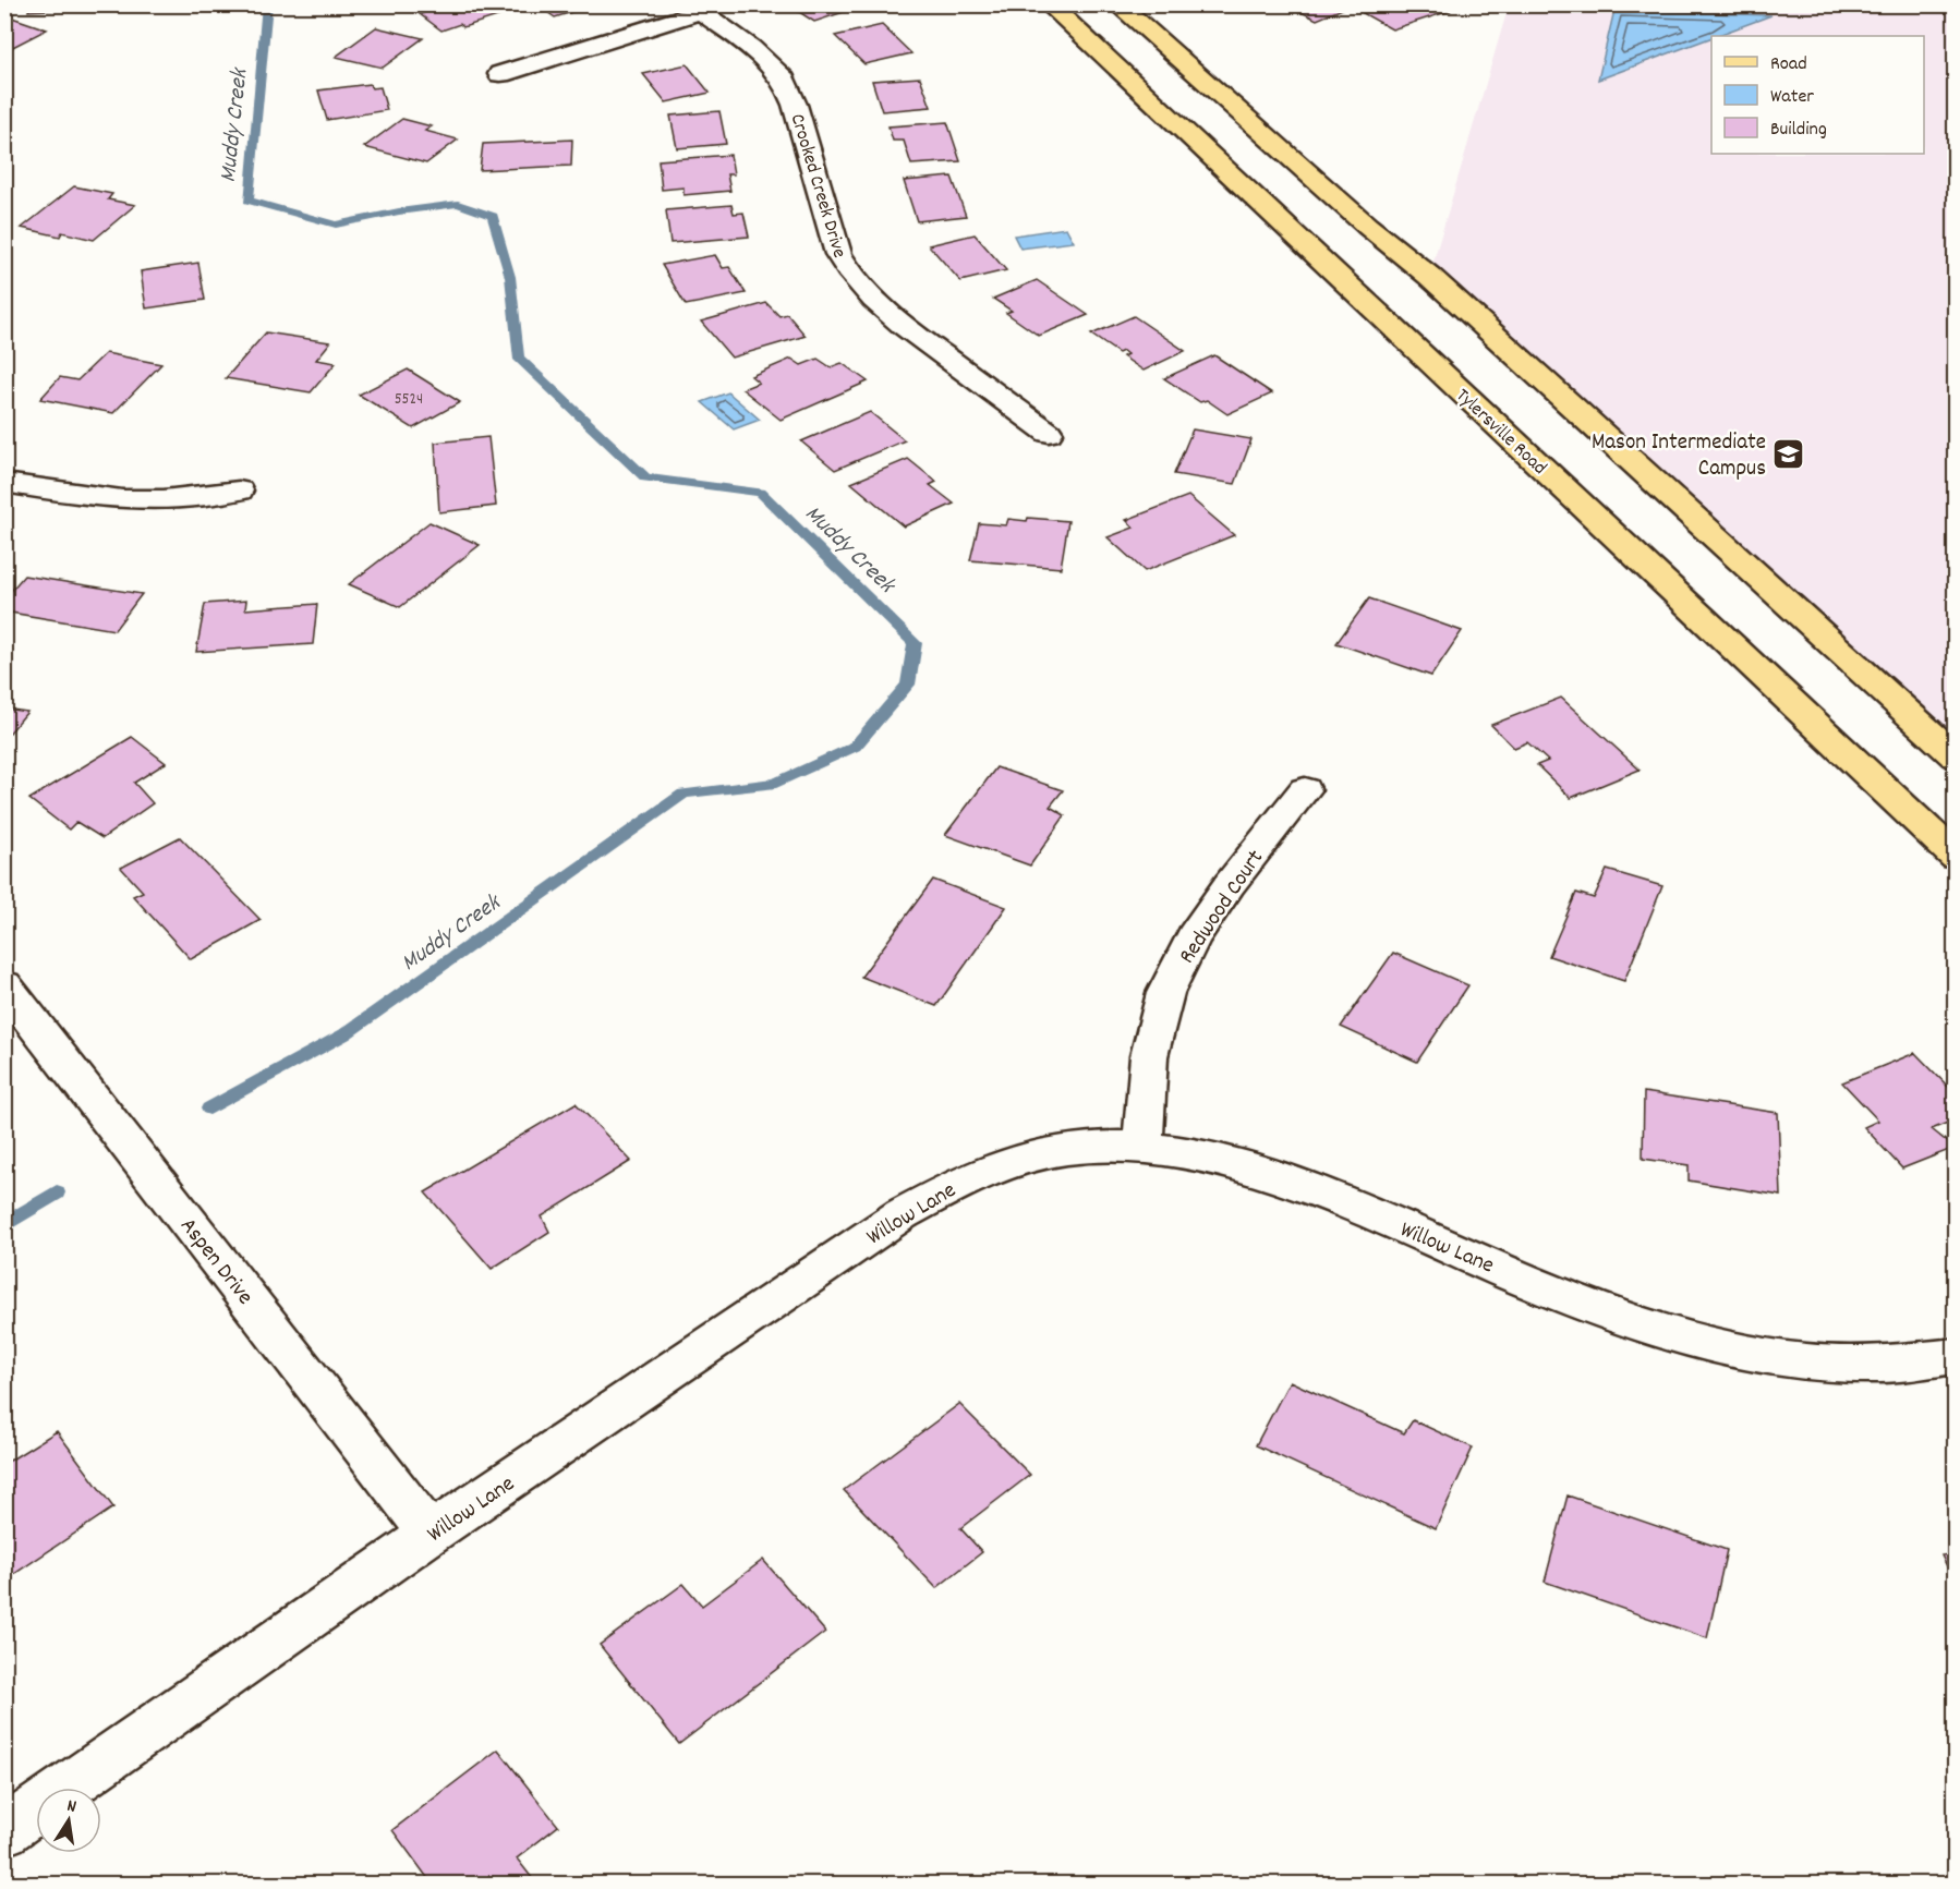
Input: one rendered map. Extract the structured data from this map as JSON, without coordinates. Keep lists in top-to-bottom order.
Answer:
{
  "streets": {
    "main road": ["Tylersville Road"],
    "street": [
      "Crooked Creek Drive",
      "Redwood Court",
      "Willow Lane",
      "Aspen Drive"
    ]
  },
  "crossings": [
    ["Redwood Court", "Willow Lane"],
    ["Willow Lane", "Aspen Drive"]
  ],
  "water": ["Muddy Creek"],
  "places": {
    "school or university": ["Mason Intermediate Campus"]
  },
  "house_numbers": ["5524"],
  "legend": ["Road", "Water", "Building"],
  "north": "top"
}
